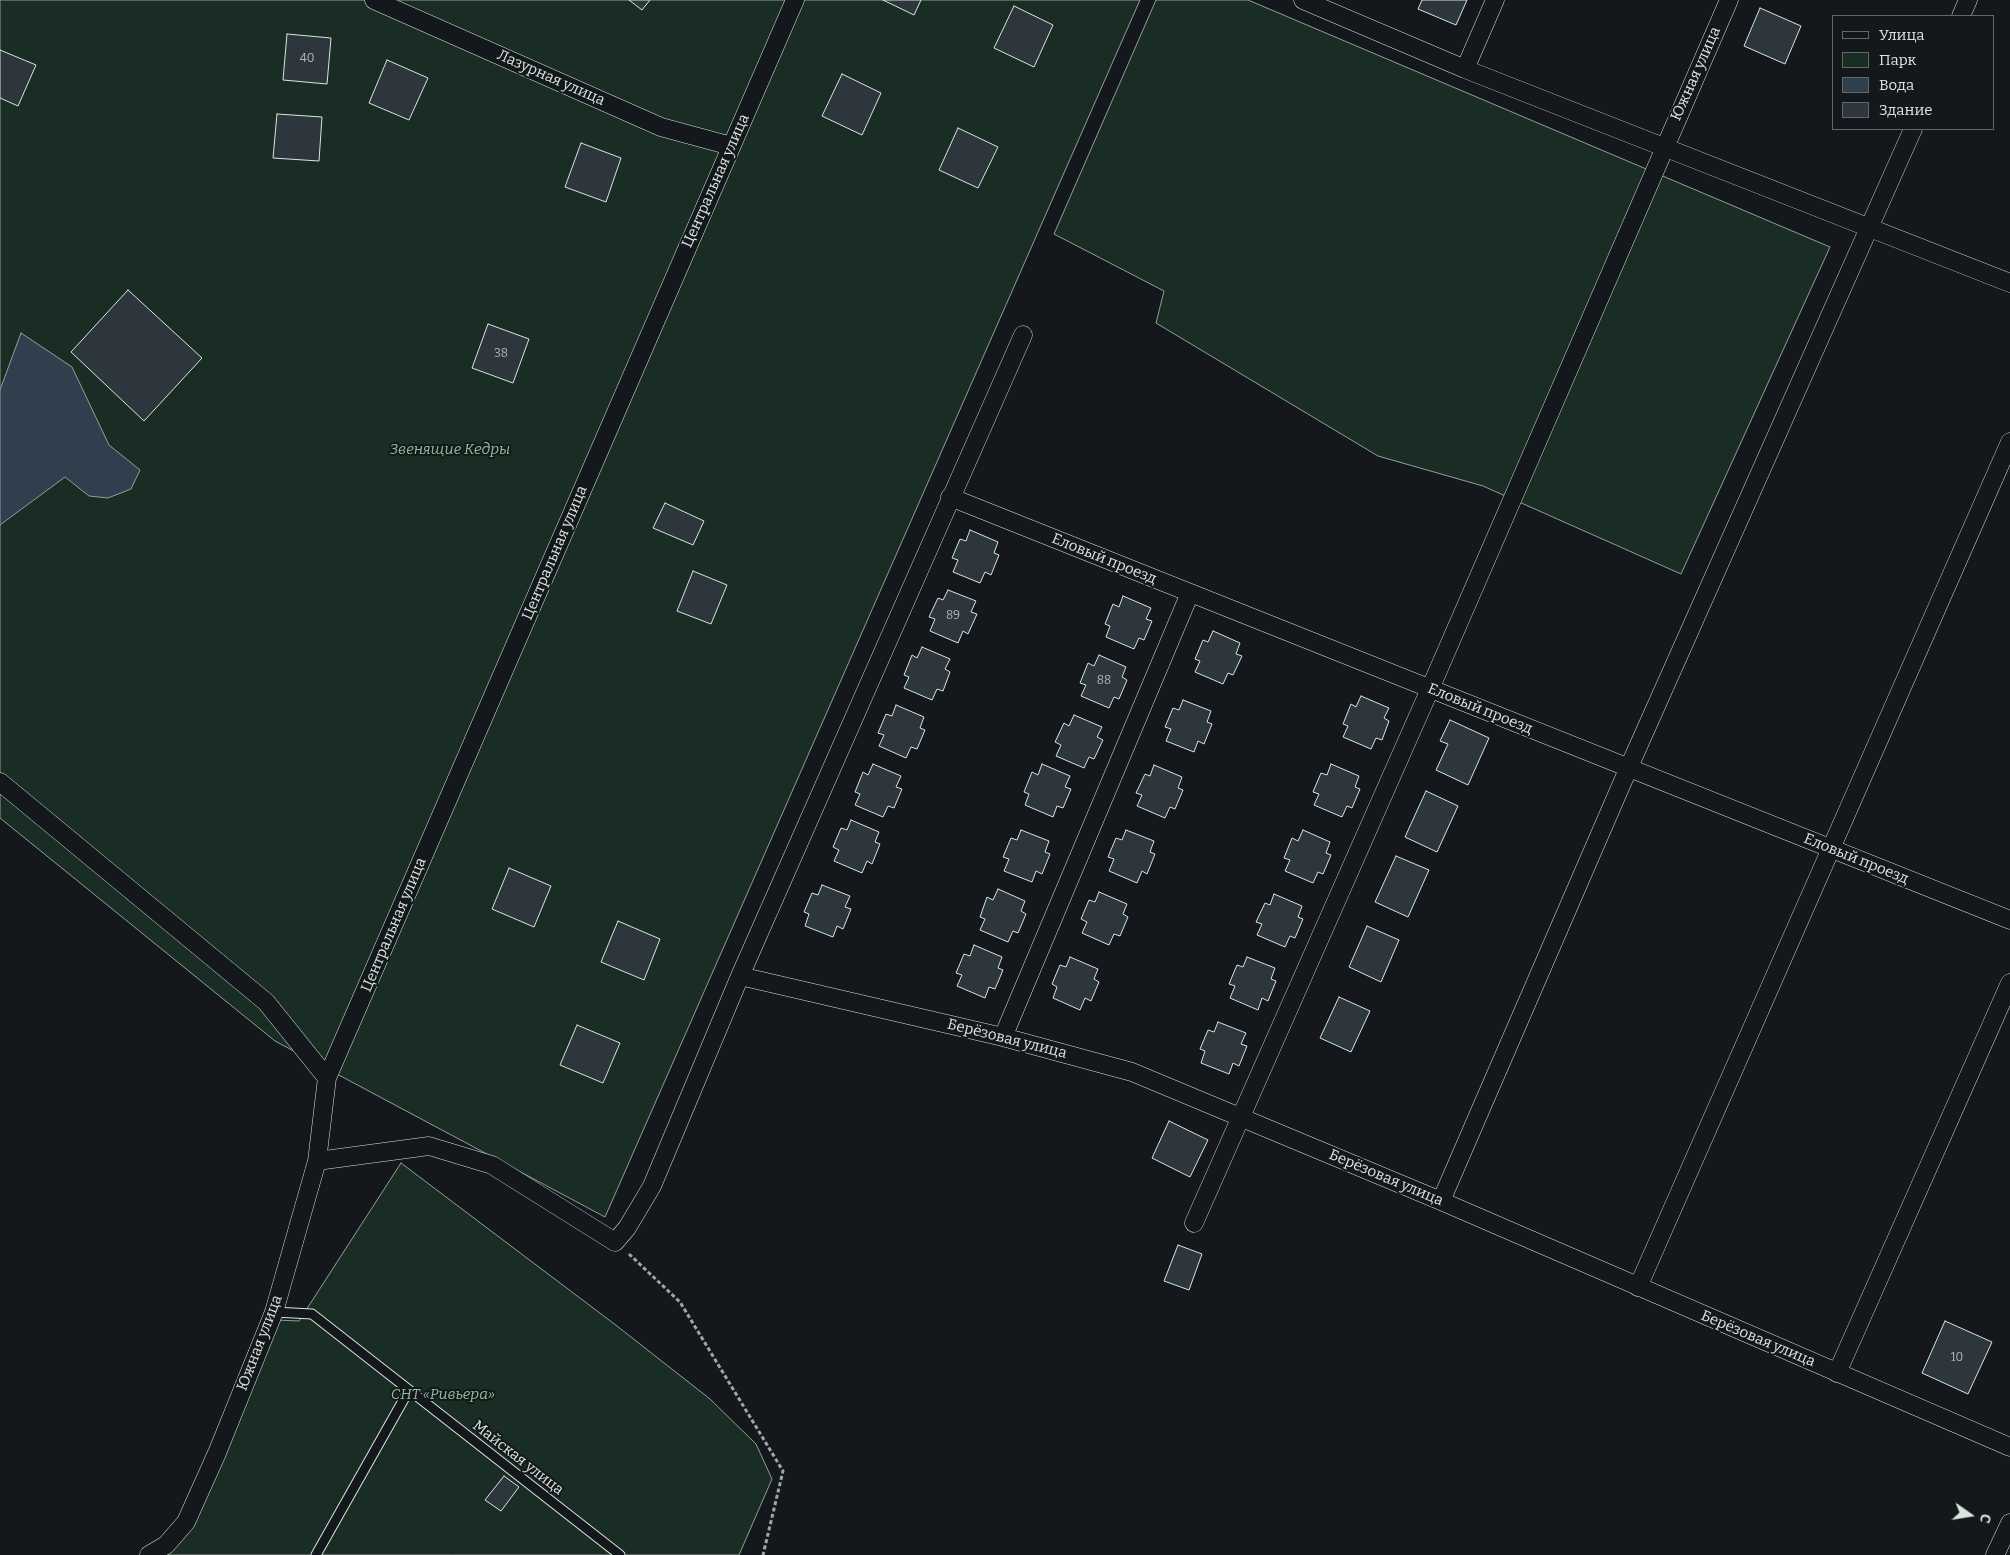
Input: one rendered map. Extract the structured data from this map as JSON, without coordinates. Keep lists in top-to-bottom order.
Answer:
{
  "streets": {
    "street": [
      "Южная улица",
      "Лазурная улица",
      "Центральная улица",
      "Еловый проезд",
      "Берёзовая улица"
    ],
    "lane": ["Майская улица"]
  },
  "crossings": [
    ["Южная улица", "Центральная улица"],
    ["Южная улица", "Еловый проезд"],
    ["Южная улица", "Берёзовая улица"],
    ["Южная улица", "Майская улица"],
    ["Лазурная улица", "Центральная улица"]
  ],
  "parks": ["Звенящие Кедры", "СНТ «Ривьера»"],
  "house_numbers": [
    "40",
    "38",
    "89",
    "88",
    "10"
  ],
  "legend": [
    "Улица",
    "Парк",
    "Вода",
    "Здание"
  ],
  "north": "right"
}
